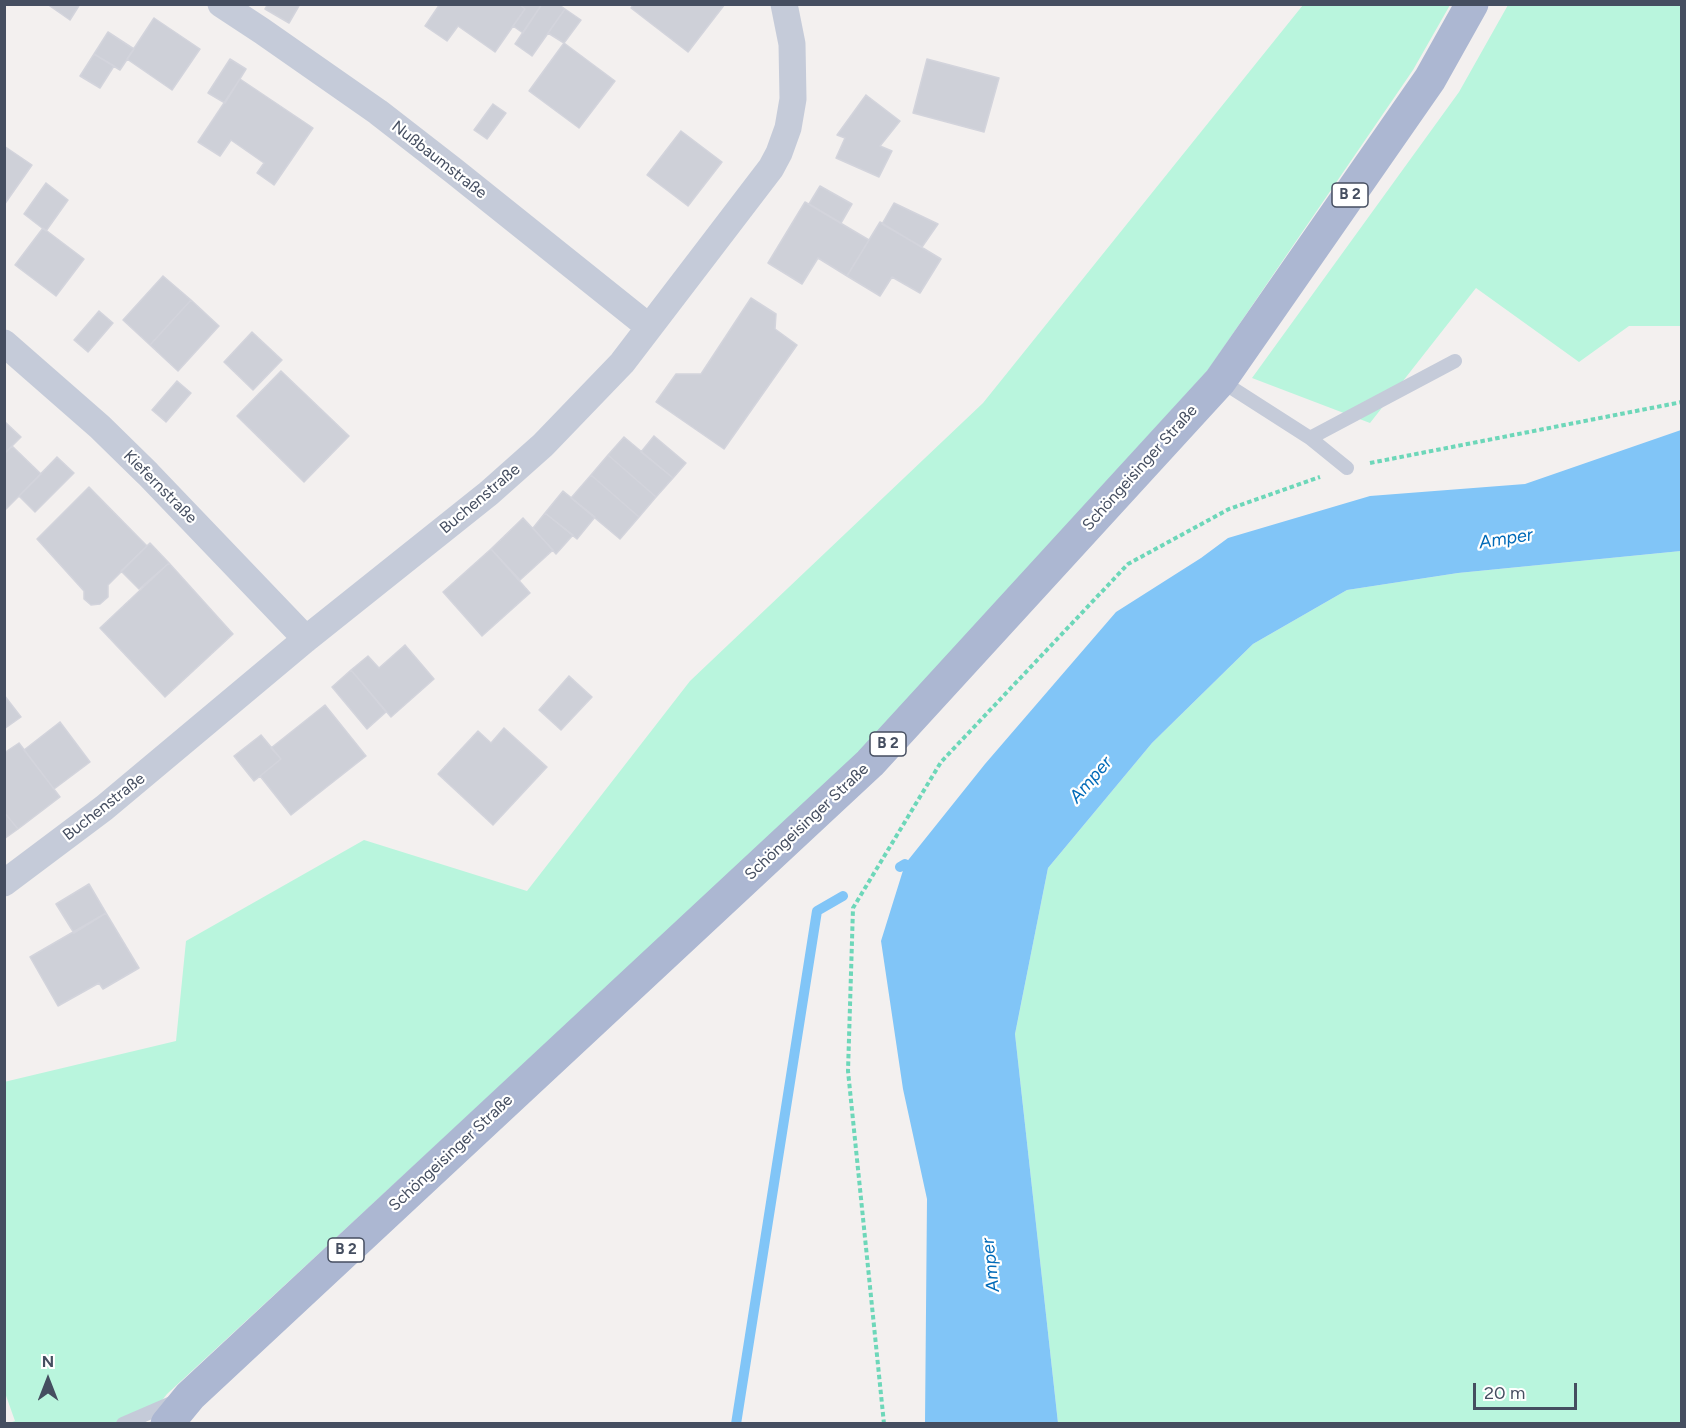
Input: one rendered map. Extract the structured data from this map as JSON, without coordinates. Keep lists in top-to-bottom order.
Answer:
{
  "streets": {
    "main road": ["B 2", "Schöngeisinger Straße"],
    "street": ["Nußbaumstraße", "Kiefernstraße", "Buchenstraße"]
  },
  "crossings": [
    ["Nußbaumstraße", "Buchenstraße"],
    ["Kiefernstraße", "Buchenstraße"]
  ],
  "water": ["Amper"],
  "scale_bar": "20 m",
  "north": "top"
}
